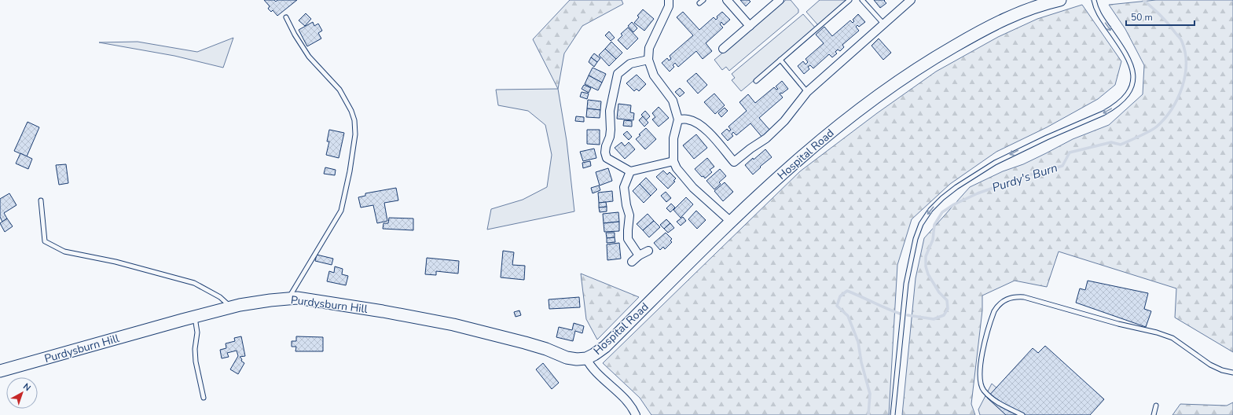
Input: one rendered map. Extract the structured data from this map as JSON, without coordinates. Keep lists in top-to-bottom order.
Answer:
{
  "streets": {
    "main road": ["Hospital Road", "Purdysburn Hill"]
  },
  "crossings": [
    ["Hospital Road", "Purdysburn Hill"]
  ],
  "water": ["Purdy's Burn"],
  "scale_bar": "50 m",
  "north": "top right"
}
